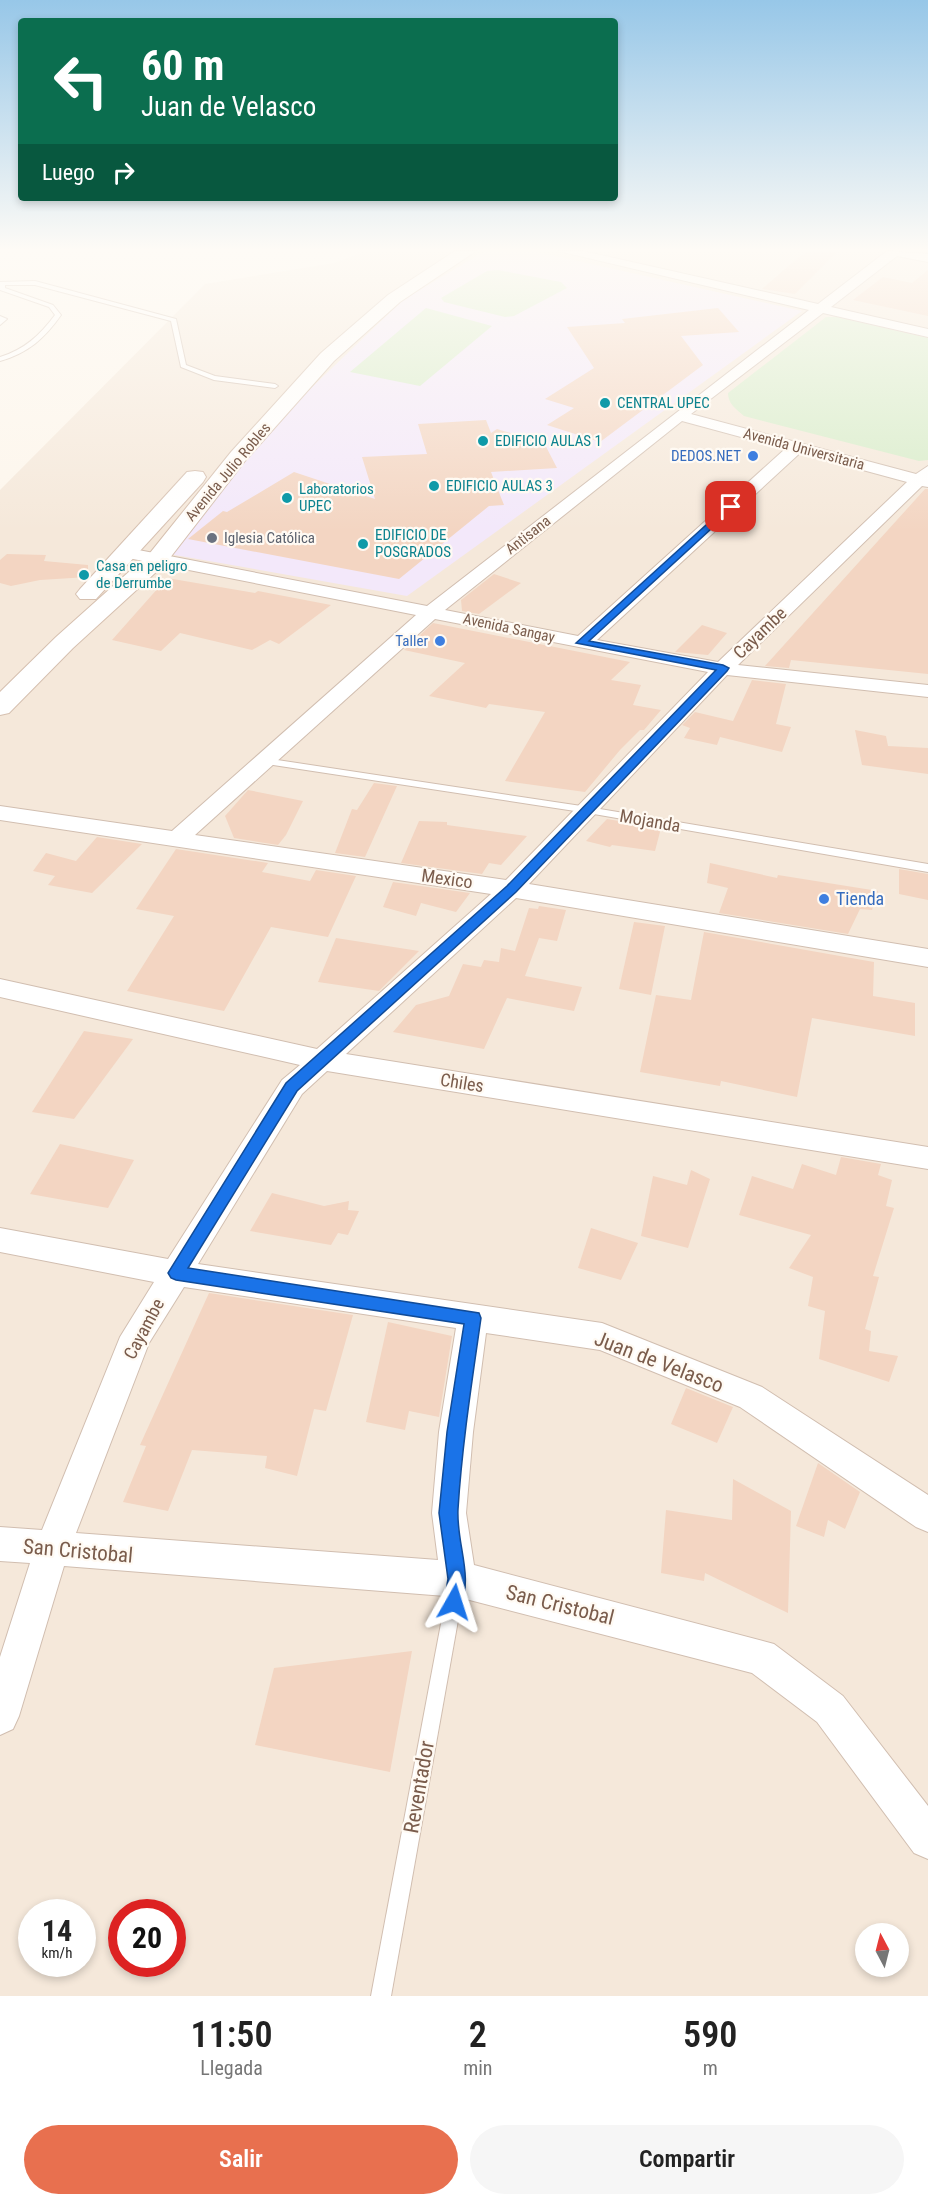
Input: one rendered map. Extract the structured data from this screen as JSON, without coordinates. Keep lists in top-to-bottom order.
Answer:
{
  "streets": {
    "main road": ["Avenida Julio Robles"],
    "street": [
      "Avenida Universitaria",
      "Antisana",
      "Avenida Sangay",
      "Cayambe",
      "Mexico",
      "Chiles",
      "Juan de Velasco",
      "San Cristobal"
    ],
    "lane": ["Mojanda", "Reventador"]
  },
  "crossings": [
    ["Avenida Universitaria", "Antisana"],
    ["Avenida Universitaria", "Cayambe"],
    ["Avenida Julio Robles", "Avenida Sangay"],
    ["Antisana", "Avenida Sangay"],
    ["Antisana", "Mojanda"],
    ["Antisana", "Mexico"],
    ["Avenida Sangay", "Cayambe"],
    ["Cayambe", "Mojanda"],
    ["Cayambe", "Mexico"],
    ["Cayambe", "Chiles"],
    ["Cayambe", "Juan de Velasco"],
    ["Cayambe", "San Cristobal"],
    ["San Cristobal", "Reventador"]
  ],
  "places": [
    "CENTRAL UPEC",
    "EDIFICIO AULAS 1",
    "DEDOS.NET",
    "EDIFICIO AULAS 3",
    "Laboratorios UPEC",
    "Iglesia Católica",
    "EDIFICIO DE POSGRADOS",
    "Casa en peligro de Derrumbe",
    "Taller",
    "Tienda"
  ],
  "north": "top",
  "page": {
    "turn": ["60 m", "Juan de Velasco"],
    "then": "Luego",
    "speed": "14 km/h",
    "limit": "20",
    "eta": [
      "11:50",
      "Llegada",
      "2",
      "min",
      "590",
      "m"
    ],
    "buttons": ["Salir", "Compartir"]
  }
}
